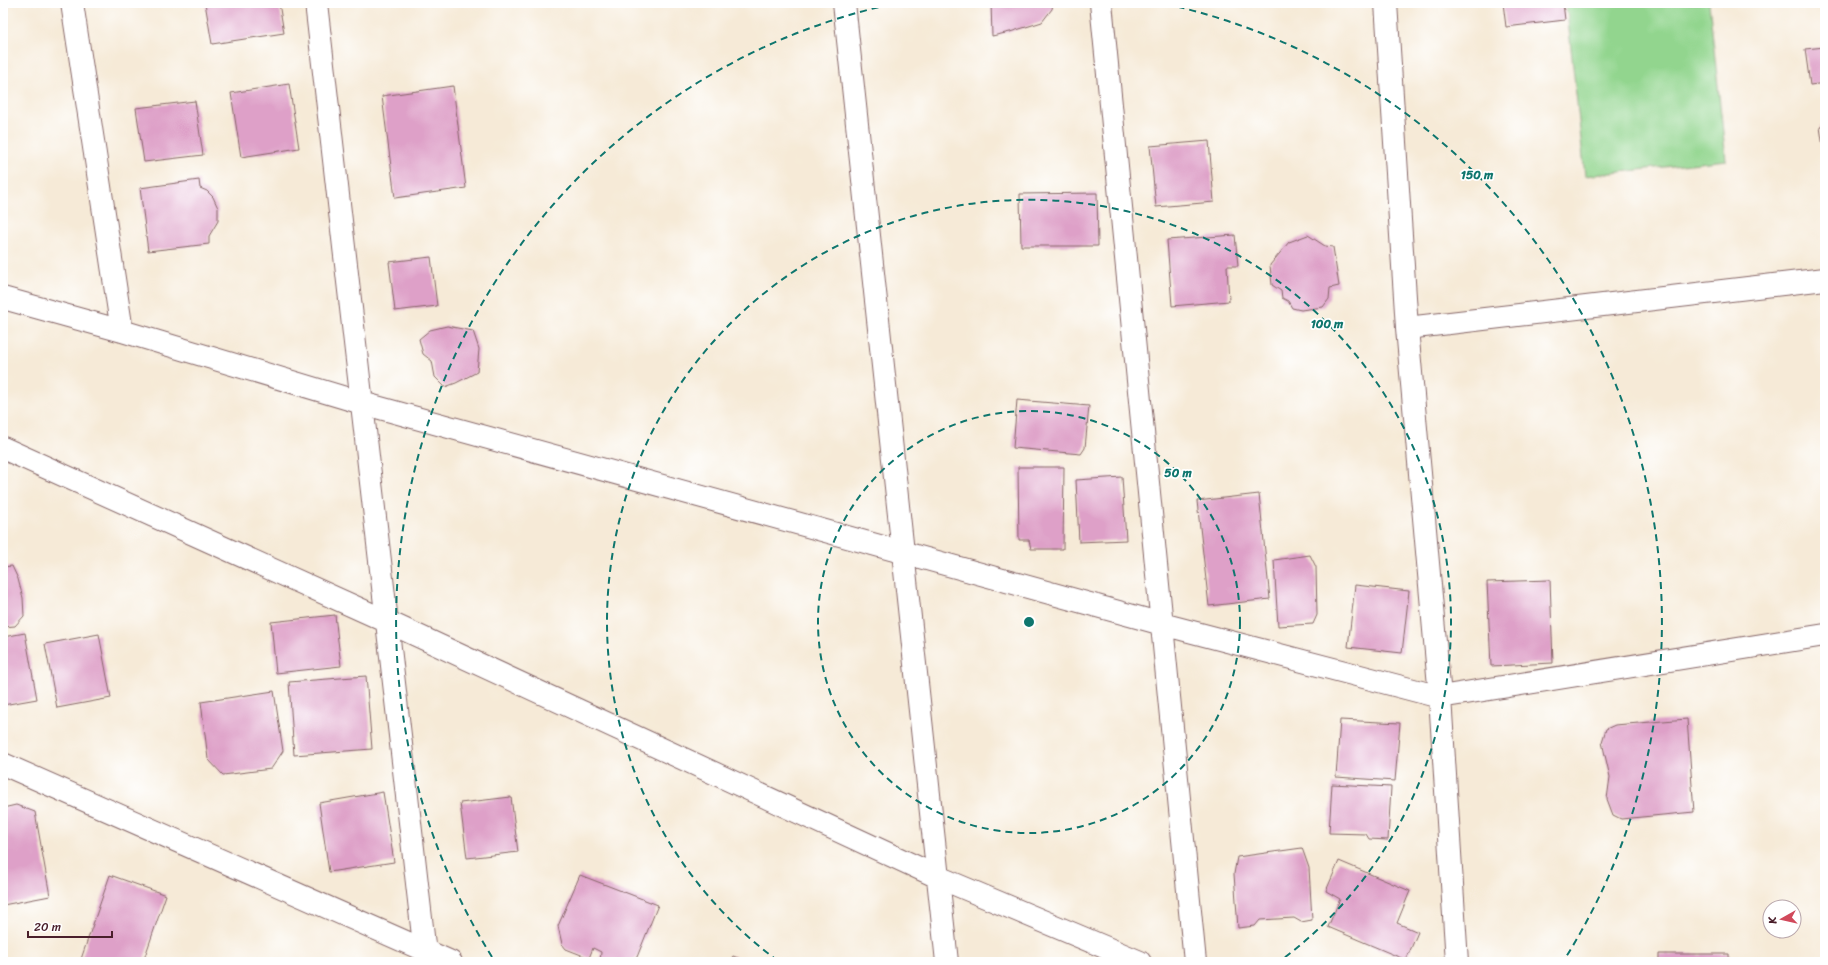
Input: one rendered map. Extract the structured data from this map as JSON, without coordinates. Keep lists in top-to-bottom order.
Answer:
{
  "scale_bar": "20 m",
  "north": "left",
  "rings": ["150 m", "100 m", "50 m"]
}
